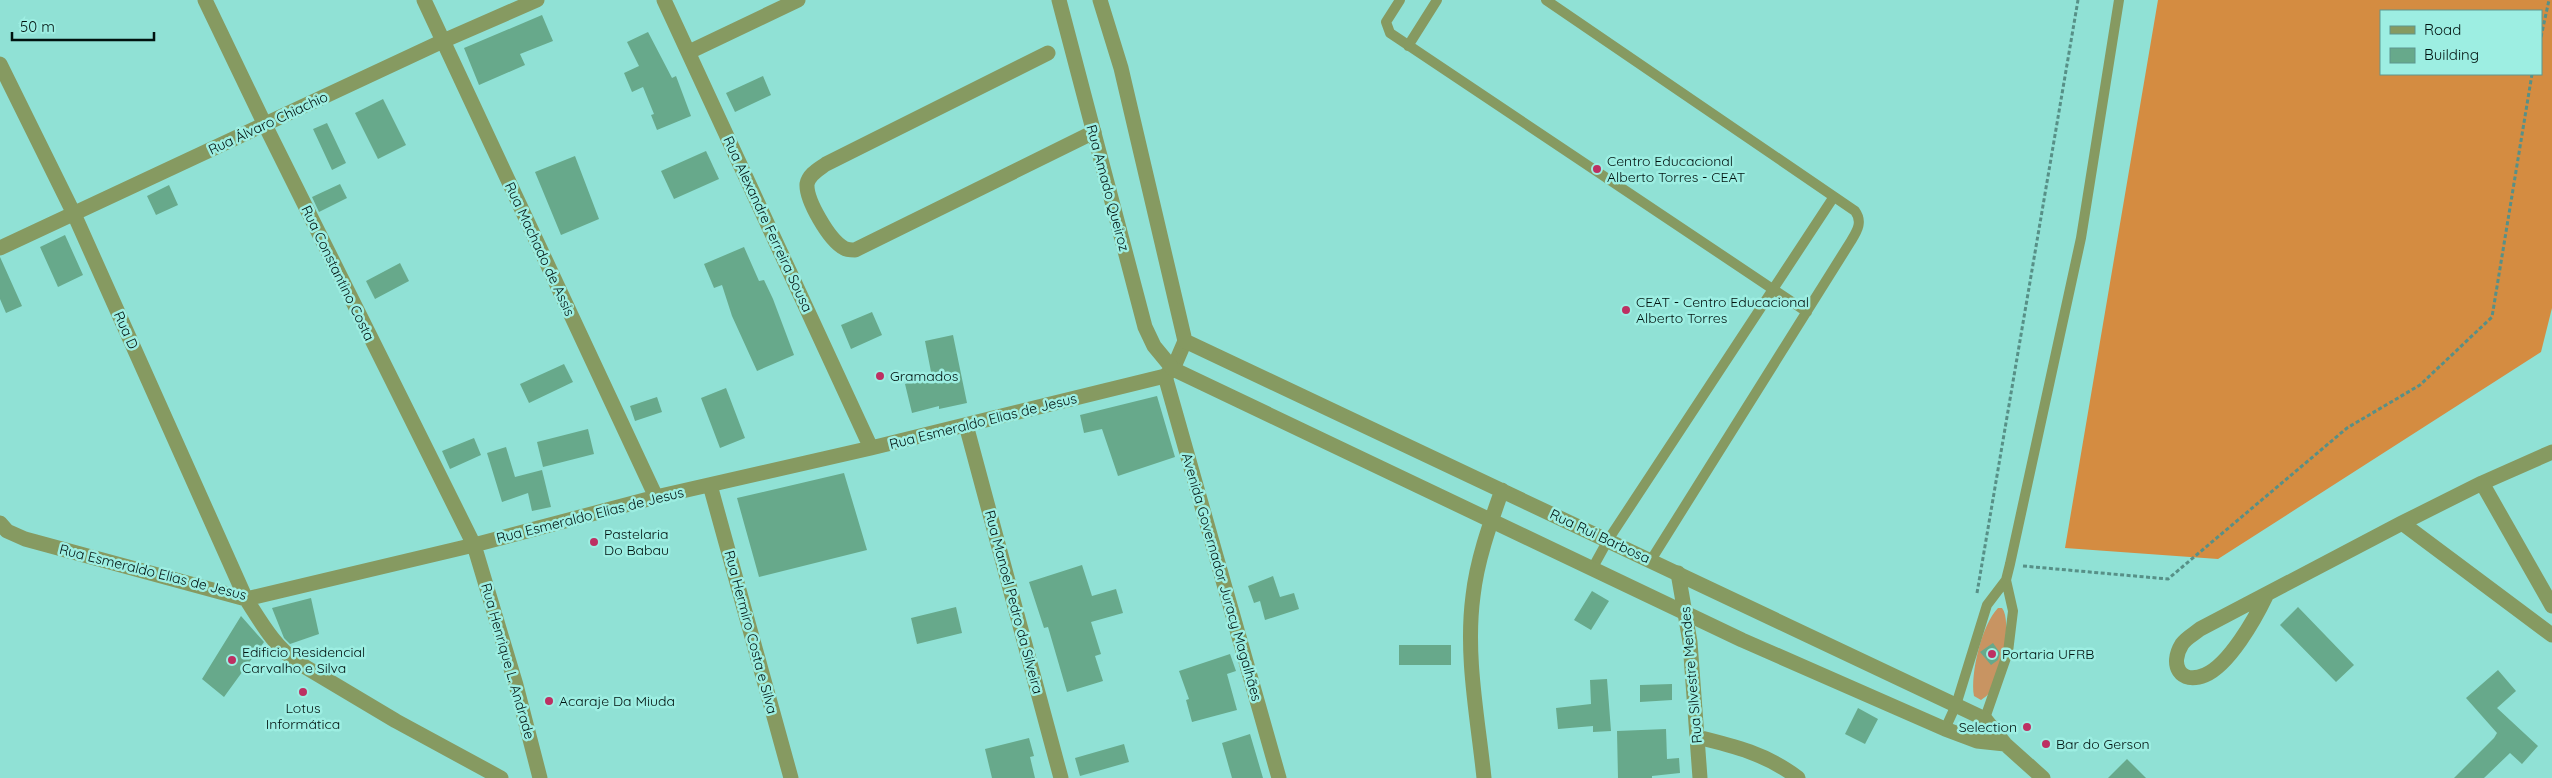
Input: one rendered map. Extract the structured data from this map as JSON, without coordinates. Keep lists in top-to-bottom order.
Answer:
{
  "streets": {
    "street": [
      "Rua Álvaro Chiachio",
      "Rua Amado Queiroz",
      "Rua Alexandre Ferreira Sousa",
      "Rua Machado de Assis",
      "Rua Constantino Costa",
      "Rua D",
      "Rua Esmeraldo Elias de Jesus",
      "Rua Rui Barbosa",
      "Avenida Governador Juracy Magalhães",
      "Rua Manoel Pedro da Silveira",
      "Rua Hermiro Costa e Silva",
      "Rua Henrique L. Andrade",
      "Rua Silvestre Mendes"
    ]
  },
  "crossings": [
    ["Rua Álvaro Chiachio", "Rua Machado de Assis"],
    ["Rua Álvaro Chiachio", "Rua Constantino Costa"],
    ["Rua Álvaro Chiachio", "Rua D"],
    ["Rua Amado Queiroz", "Rua Esmeraldo Elias de Jesus"],
    ["Rua Amado Queiroz", "Avenida Governador Juracy Magalhães"],
    ["Rua Alexandre Ferreira Sousa", "Rua Esmeraldo Elias de Jesus"],
    ["Rua Machado de Assis", "Rua Esmeraldo Elias de Jesus"],
    ["Rua Constantino Costa", "Rua Esmeraldo Elias de Jesus"],
    ["Rua Constantino Costa", "Rua Henrique L. Andrade"],
    ["Rua D", "Rua Esmeraldo Elias de Jesus"],
    ["Rua Esmeraldo Elias de Jesus", "Avenida Governador Juracy Magalhães"],
    ["Rua Esmeraldo Elias de Jesus", "Rua Manoel Pedro da Silveira"],
    ["Rua Esmeraldo Elias de Jesus", "Rua Hermiro Costa e Silva"],
    ["Rua Esmeraldo Elias de Jesus", "Rua Henrique L. Andrade"],
    ["Rua Rui Barbosa", "Rua Silvestre Mendes"]
  ],
  "places": [
    "Centro Educacional Alberto Torres - CEAT",
    "CEAT - Centro Educacional Alberto Torres",
    "Gramados",
    "Pastelaria Do Babau",
    "Portaria UFRB",
    "Edificio Residencial Carvalho e Silva",
    "Lotus Informática",
    "Acaraje Da Miuda",
    "Selection",
    "Bar do Gerson"
  ],
  "legend": ["Road", "Building"],
  "scale_bar": "50 m"
}
